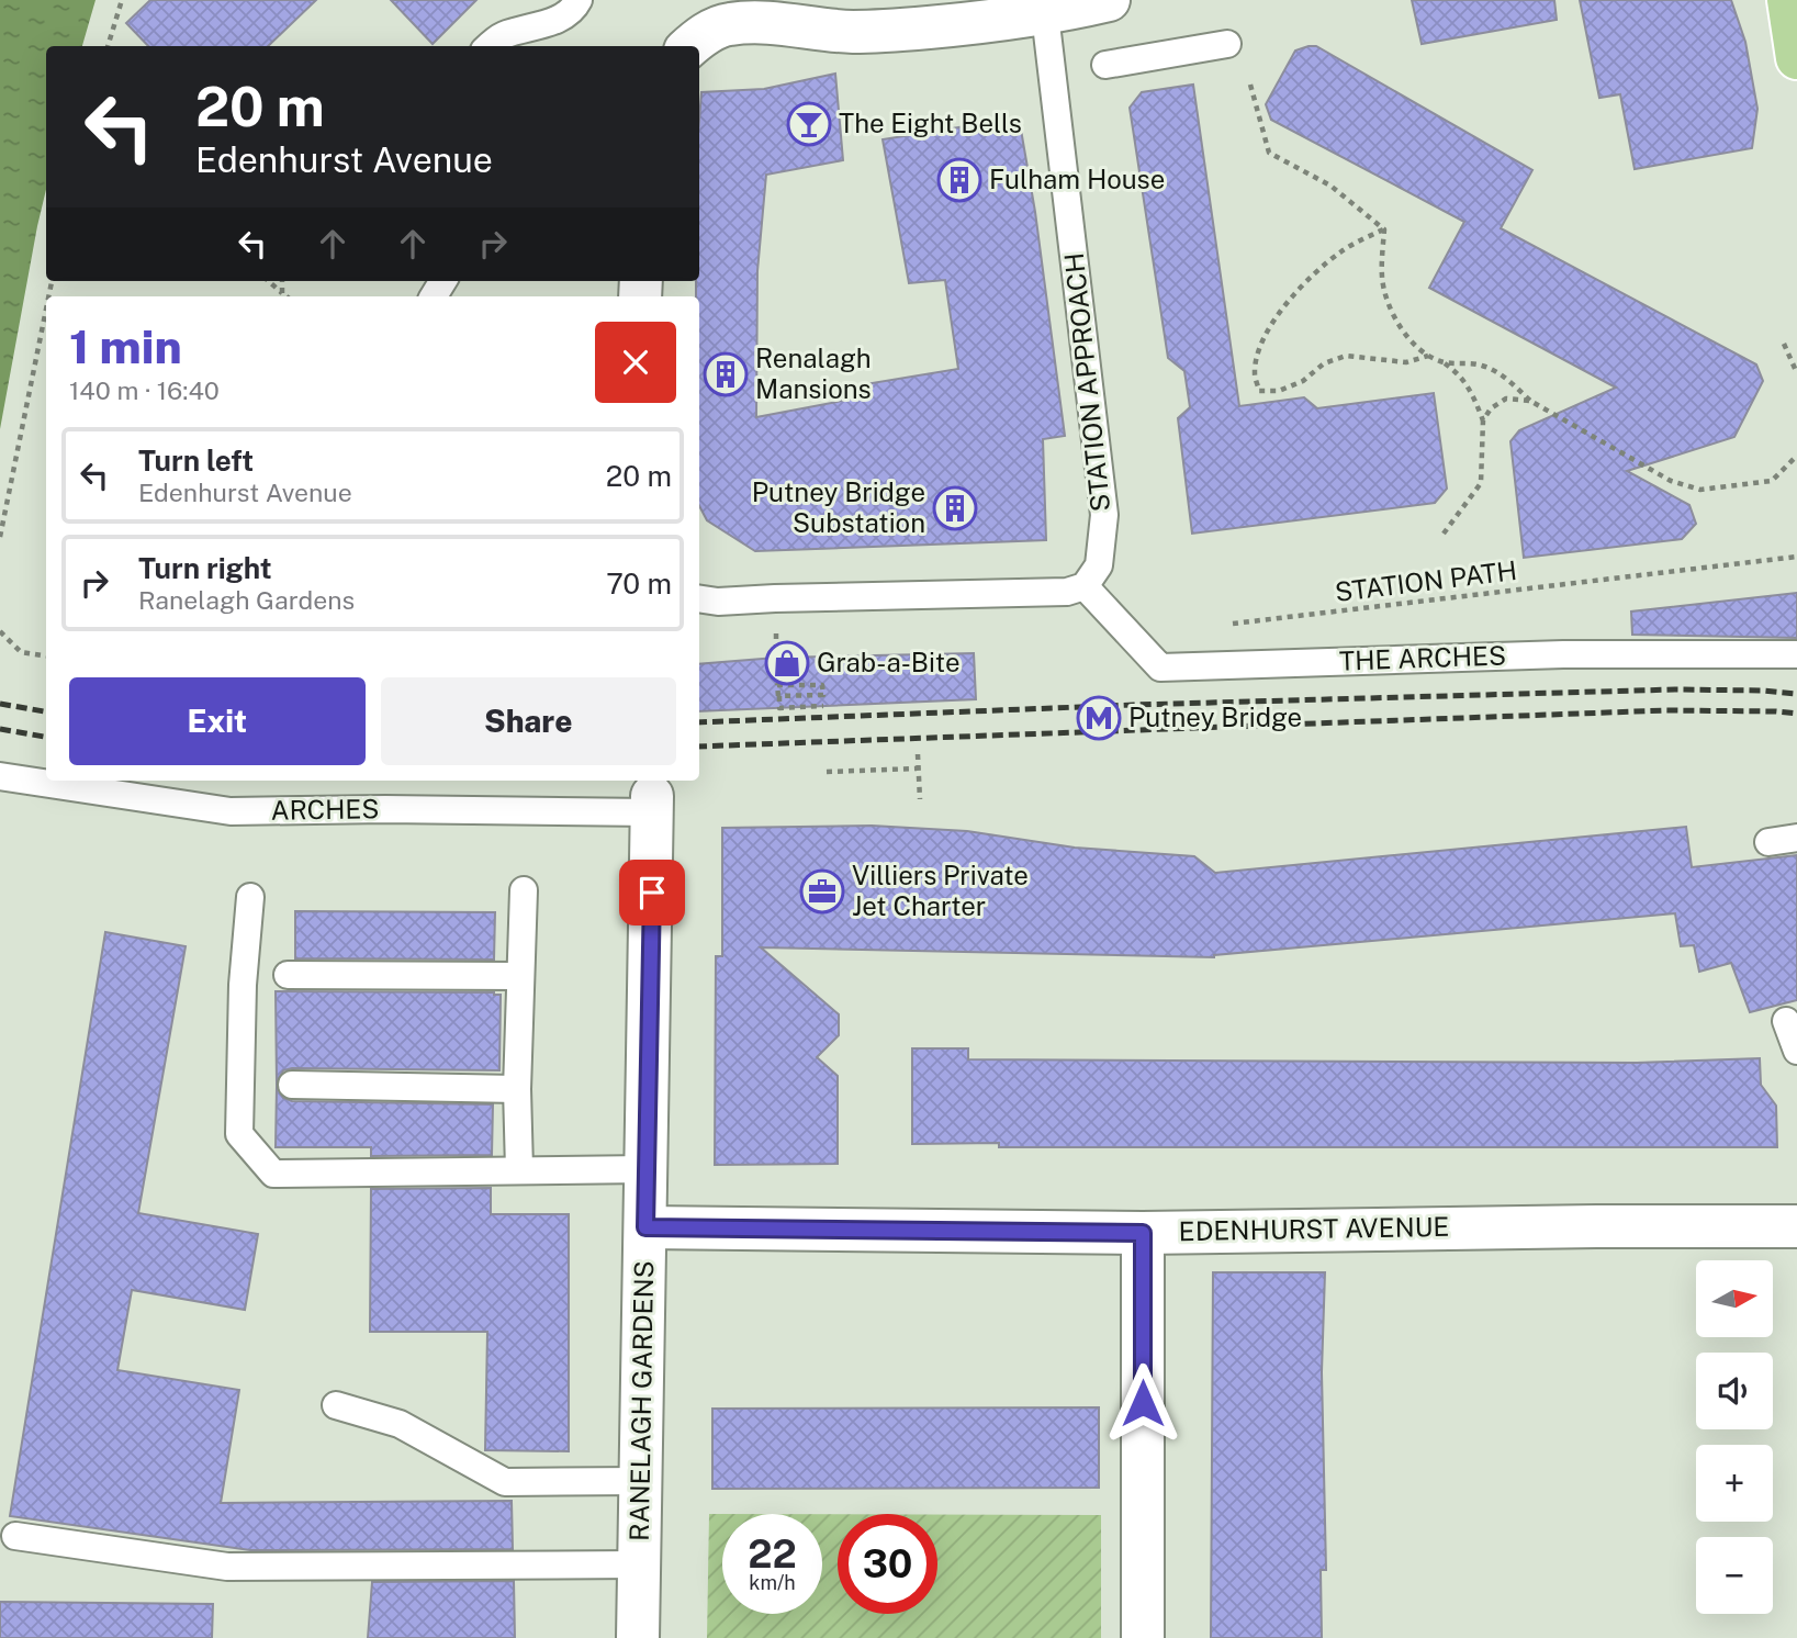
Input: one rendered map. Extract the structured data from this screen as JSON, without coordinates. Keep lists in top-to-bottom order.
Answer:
{
  "streets": {
    "street": ["EDENHURST AVENUE", "RANELAGH GARDENS"],
    "lane": ["STATION APPROACH", "THE ARCHES", "ARCHES"],
    "path": ["STATION PATH"]
  },
  "crossings": [
    ["STATION APPROACH", "THE ARCHES"],
    ["ARCHES", "RANELAGH GARDENS"],
    ["EDENHURST AVENUE", "RANELAGH GARDENS"]
  ],
  "places": {
    "bar": ["The Eight Bells"],
    "building": ["Fulham House", "Renalagh Mansions", "Putney Bridge Substation"],
    "shop": ["Grab-a-Bite"],
    "metro station": ["Putney Bridge"],
    "office": ["Villiers Private Jet Charter"]
  },
  "north": "right",
  "page": {
    "turn": ["20 m", "Edenhurst Avenue"],
    "heading": ["1 min", "140 m · 16:40"],
    "list": [
      {
        "name": "Turn left",
        "note": "Edenhurst Avenue",
        "value": "20 m"
      },
      {
        "name": "Turn right",
        "note": "Ranelagh Gardens",
        "value": "70 m"
      }
    ],
    "buttons": ["Exit", "Share"],
    "map_buttons": ["+", "−"],
    "speed": "22 km/h",
    "limit": "30"
  }
}
